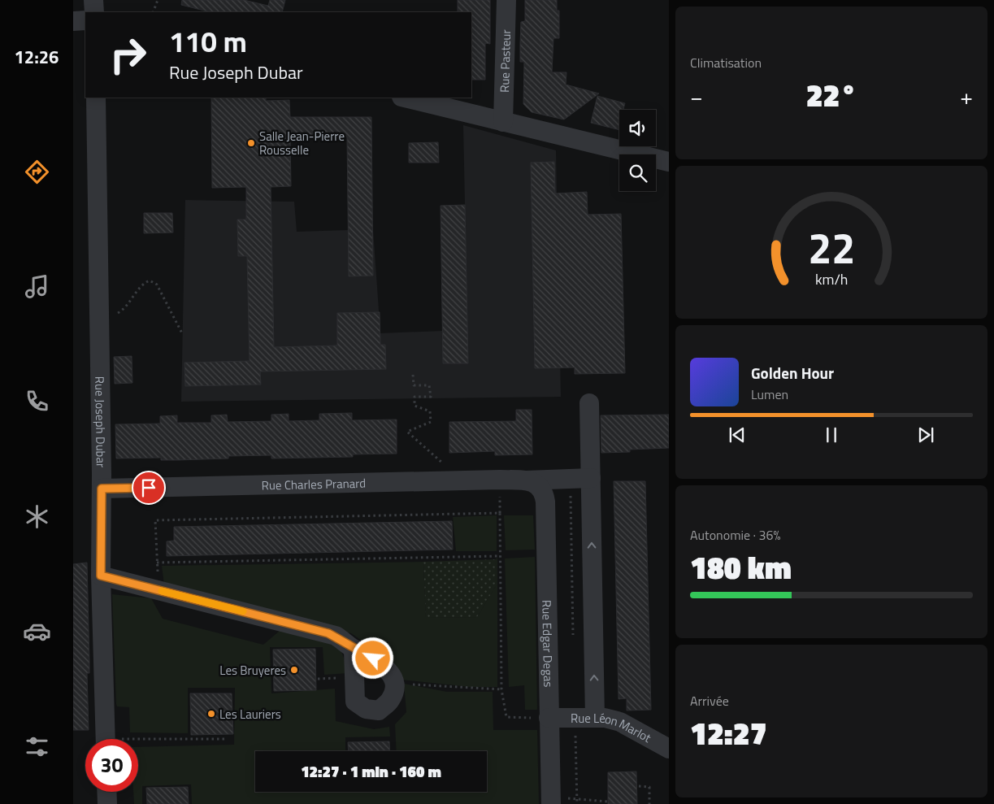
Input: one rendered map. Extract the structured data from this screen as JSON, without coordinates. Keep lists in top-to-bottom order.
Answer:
{
  "streets": {
    "street": [
      "Rue Pasteur",
      "Rue Joseph Dubar",
      "Rue Charles Pranard",
      "Rue Edgar Degas",
      "Rue Léon Marlot"
    ]
  },
  "crossings": [
    ["Rue Joseph Dubar", "Rue Charles Pranard"],
    ["Rue Charles Pranard", "Rue Edgar Degas"],
    ["Rue Edgar Degas", "Rue Léon Marlot"]
  ],
  "places": ["Salle Jean-Pierre Rousselle", "Les Bruyeres", "Les Lauriers"],
  "page": {
    "tabs": "12:26",
    "tile": [
      "Climatisation",
      ["Autonomie · 36%", "180 km"],
      ["Arrivée", "12:27"]
    ],
    "turn": ["110 m", "Rue Joseph Dubar"],
    "heat": ["−", "22°", "+"],
    "song": ["Golden Hour", "Lumen"],
    "limit": "30",
    "trip": "12:27 · 1 min · 160 m",
    "gauge": ["22", "km/h"]
  }
}
